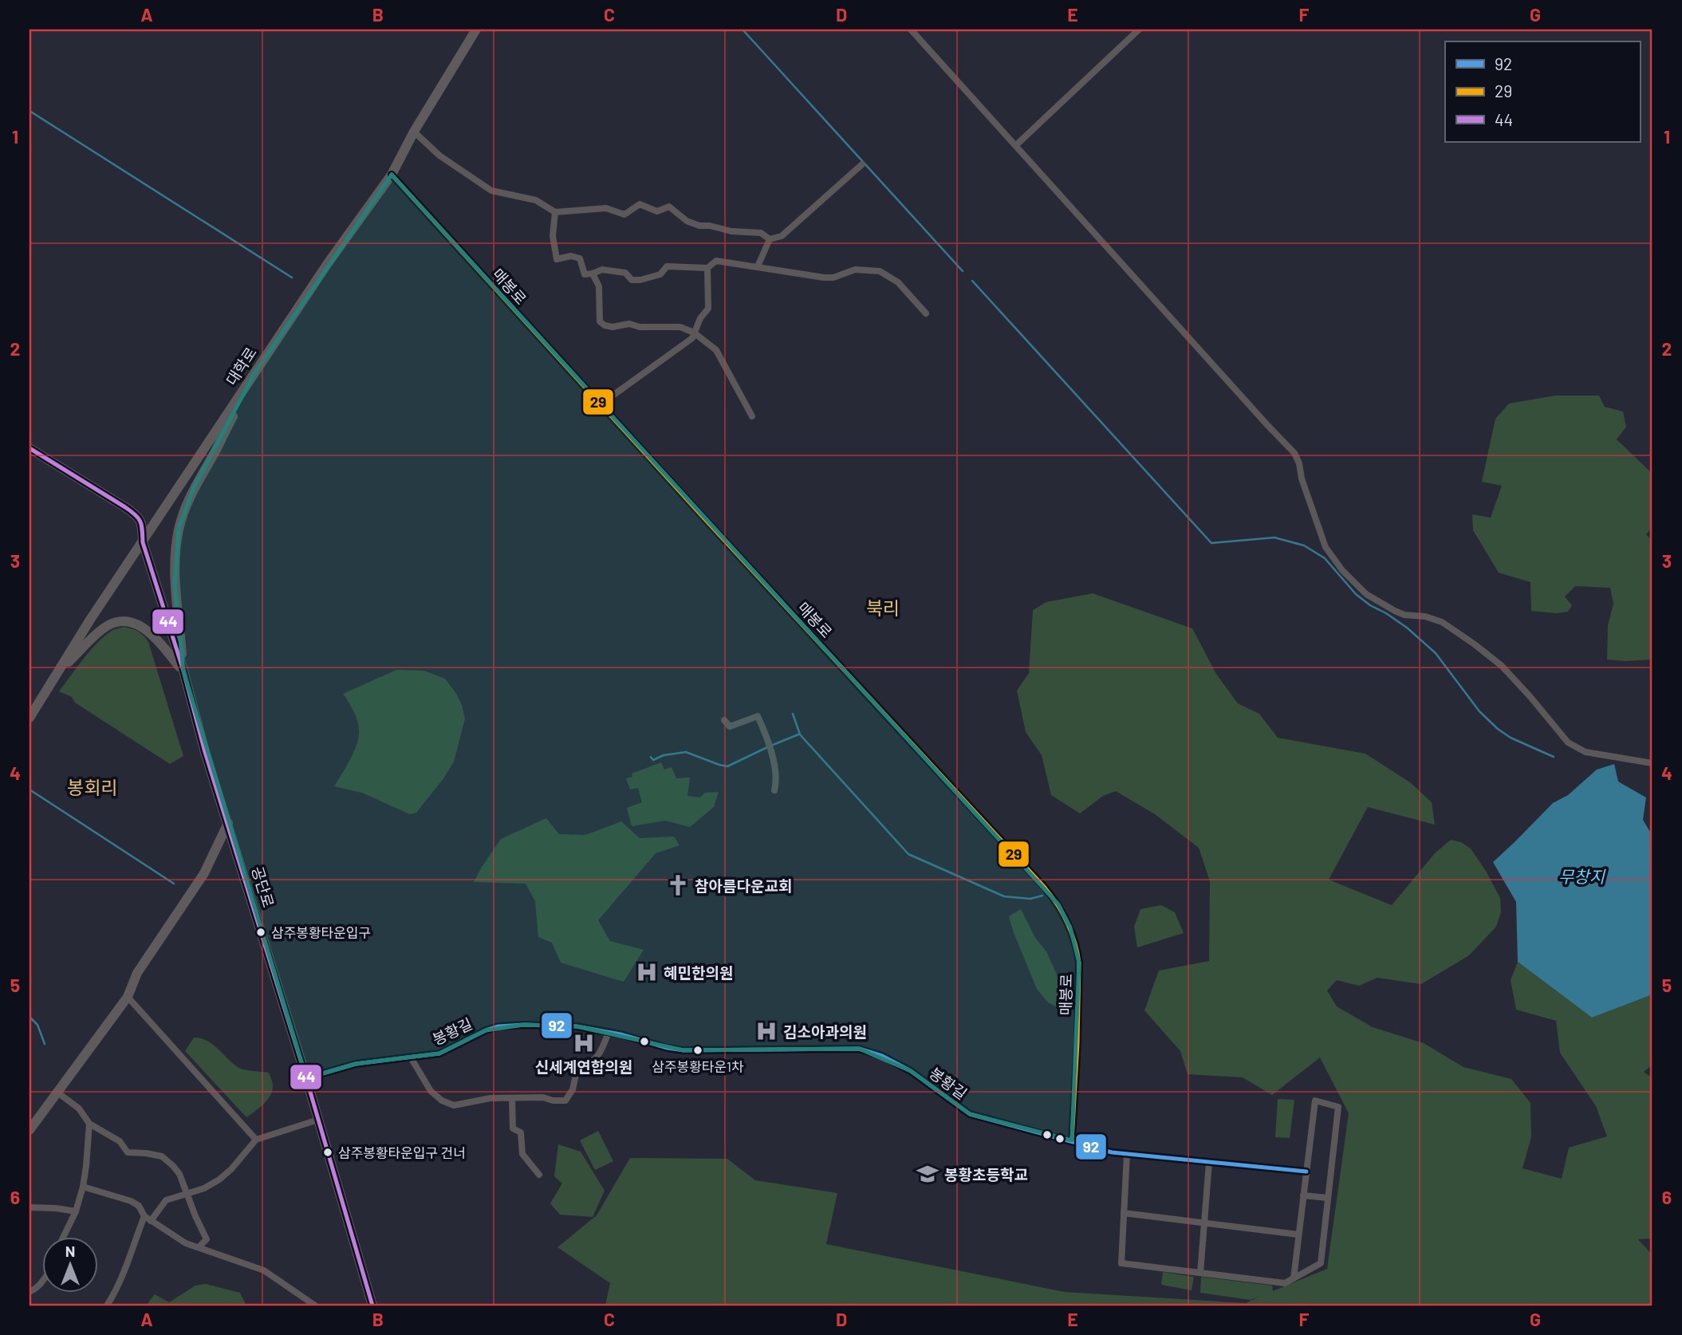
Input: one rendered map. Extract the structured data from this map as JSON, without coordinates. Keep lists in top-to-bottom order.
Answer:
{
  "streets": {
    "street": [
      "매봉로",
      "대학로",
      "공단로",
      "봉황길"
    ]
  },
  "crossings": [
    ["매봉로", "대학로"],
    ["매봉로", "봉황길"],
    ["대학로", "공단로"],
    ["공단로", "봉황길"]
  ],
  "districts": ["북리", "봉회리"],
  "water": ["무창지"],
  "places": {
    "church": ["참아름다운교회"],
    "other": ["삼주봉황타운입구", "삼주봉황타운1차", "삼주봉황타운입구 건너"],
    "hospital": ["혜민한의원", "김소아과의원", "신세계연합의원"],
    "school or university": ["봉황초등학교"]
  },
  "lines": ["transit line 29", "transit line 44", "transit line 92"],
  "legend": ["92", "29", "44"],
  "north": "top",
  "grid": {
    "columns": [
      "A",
      "B",
      "C",
      "D",
      "E",
      "F",
      "G"
    ],
    "rows": [
      "1",
      "2",
      "3",
      "4",
      "5",
      "6"
    ]
  }
}
